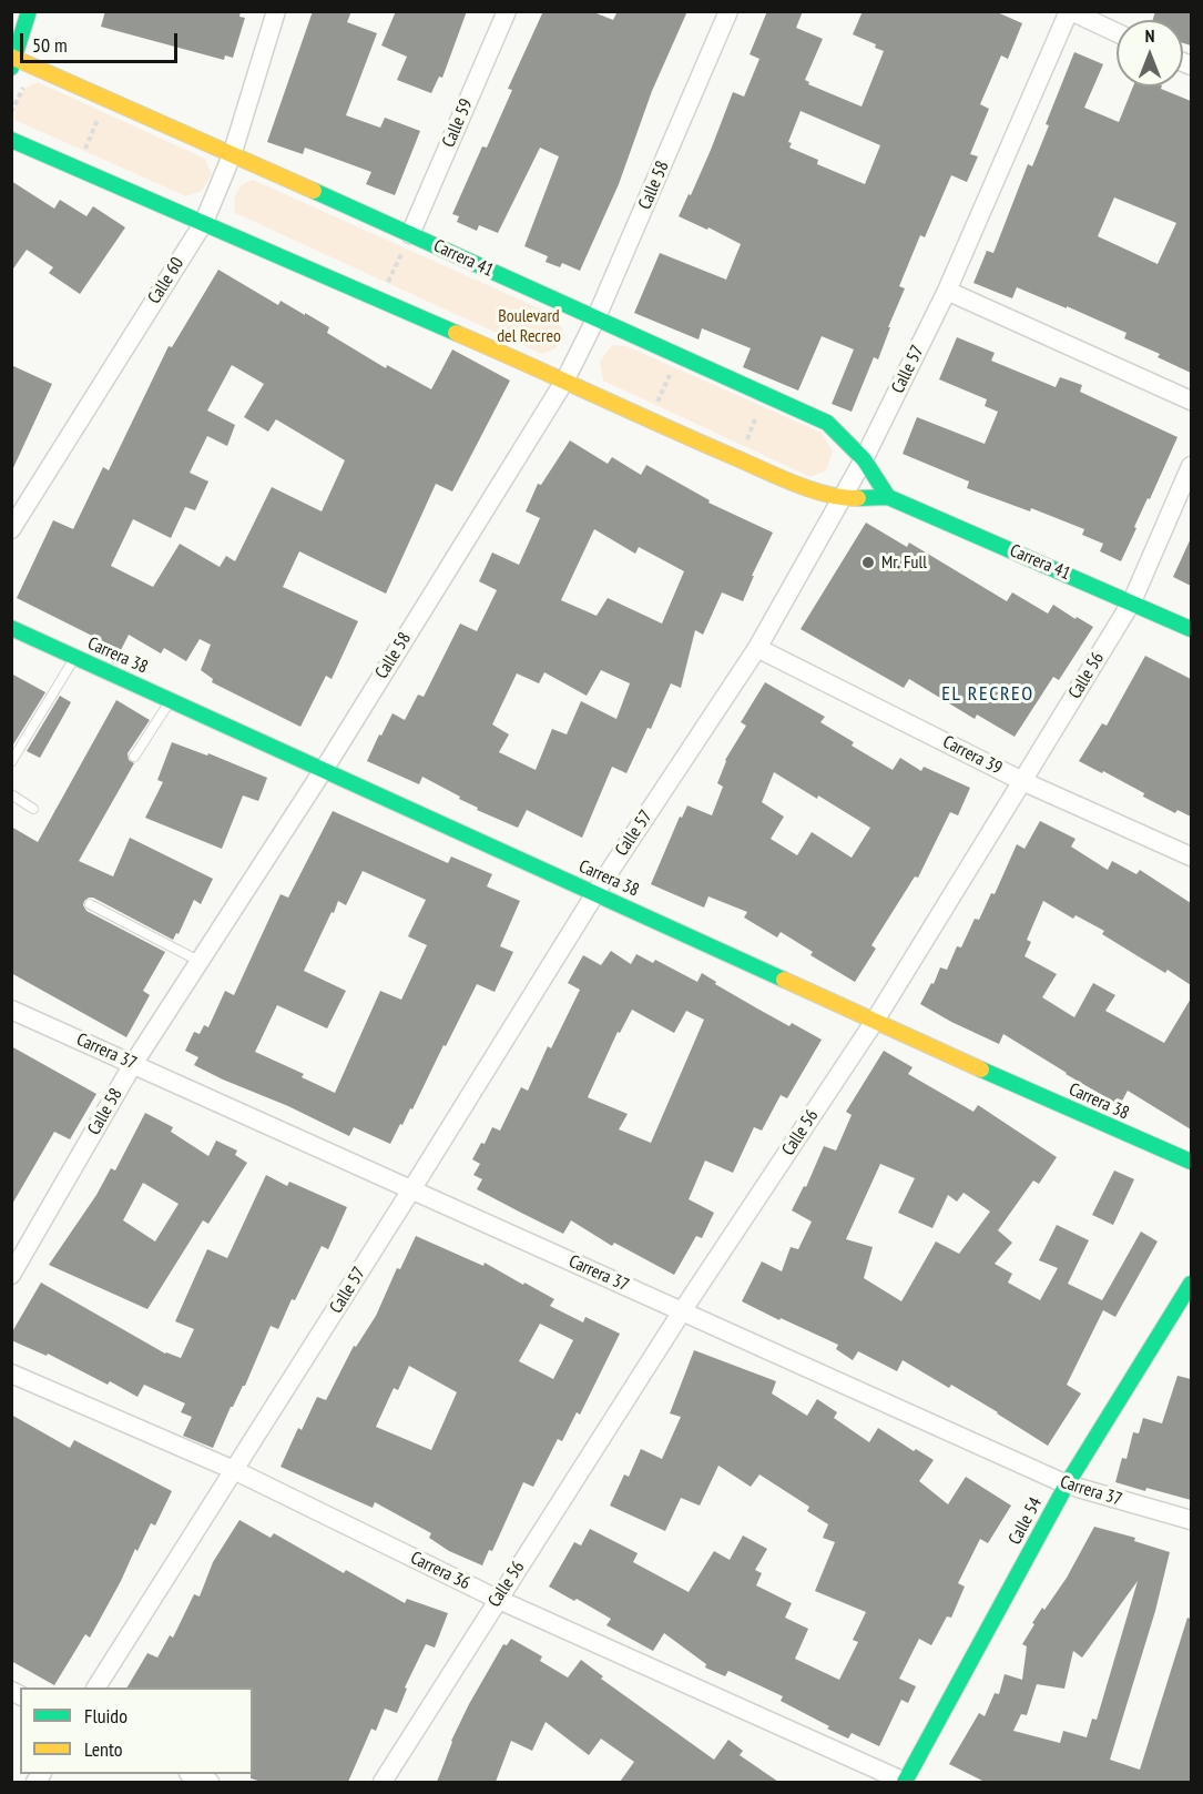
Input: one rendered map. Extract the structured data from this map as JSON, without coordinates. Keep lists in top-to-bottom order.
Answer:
{
  "streets": {
    "street": [
      "Calle 59",
      "Calle 58",
      "Carrera 41",
      "Calle 60",
      "Calle 57",
      "Carrera 38",
      "Calle 56",
      "Carrera 39",
      "Carrera 37",
      "Calle 54",
      "Carrera 36"
    ]
  },
  "crossings": [
    ["Calle 59", "Carrera 41"],
    ["Calle 58", "Carrera 41"],
    ["Calle 58", "Carrera 38"],
    ["Calle 58", "Carrera 37"],
    ["Carrera 41", "Calle 60"],
    ["Carrera 41", "Calle 57"],
    ["Carrera 41", "Calle 56"],
    ["Calle 57", "Carrera 38"],
    ["Calle 57", "Carrera 39"],
    ["Calle 57", "Carrera 37"],
    ["Calle 57", "Carrera 36"],
    ["Carrera 38", "Calle 56"],
    ["Calle 56", "Carrera 39"],
    ["Calle 56", "Carrera 37"],
    ["Calle 56", "Carrera 36"],
    ["Carrera 37", "Calle 54"],
    ["Calle 54", "Carrera 36"]
  ],
  "districts": ["EL RECREO"],
  "parks": ["Boulevard del Recreo"],
  "places": ["Mr. Full"],
  "legend": ["Fluido", "Lento"],
  "scale_bar": "50 m",
  "north": "top"
}
